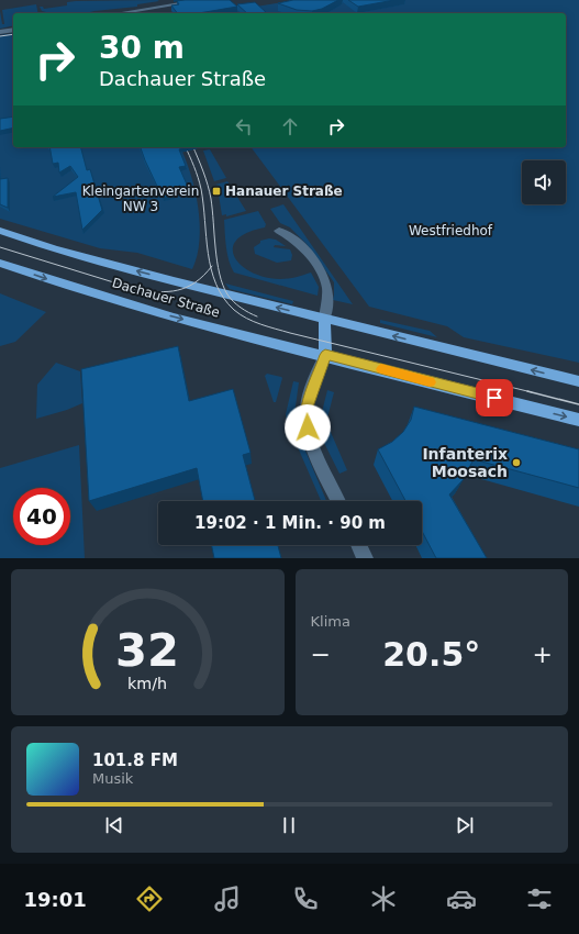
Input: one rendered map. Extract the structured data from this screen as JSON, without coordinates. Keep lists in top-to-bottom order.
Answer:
{
  "streets": {
    "main road": ["Dachauer Straße"]
  },
  "parks": ["Kleingartenverein NW 3", "Westfriedhof"],
  "places": {
    "transit": ["Hanauer Straße"],
    "other": ["Infanterix Moosach"]
  },
  "page": {
    "turn": ["30 m", "Dachauer Straße"],
    "limit": "40",
    "trip": "19:02 · 1 Min. · 90 m",
    "tile": "Klima",
    "heat": ["−", "20.5°", "+"],
    "song": ["101.8 FM", "Musik"],
    "tabs": "19:01",
    "gauge": ["32", "km/h"]
  }
}
